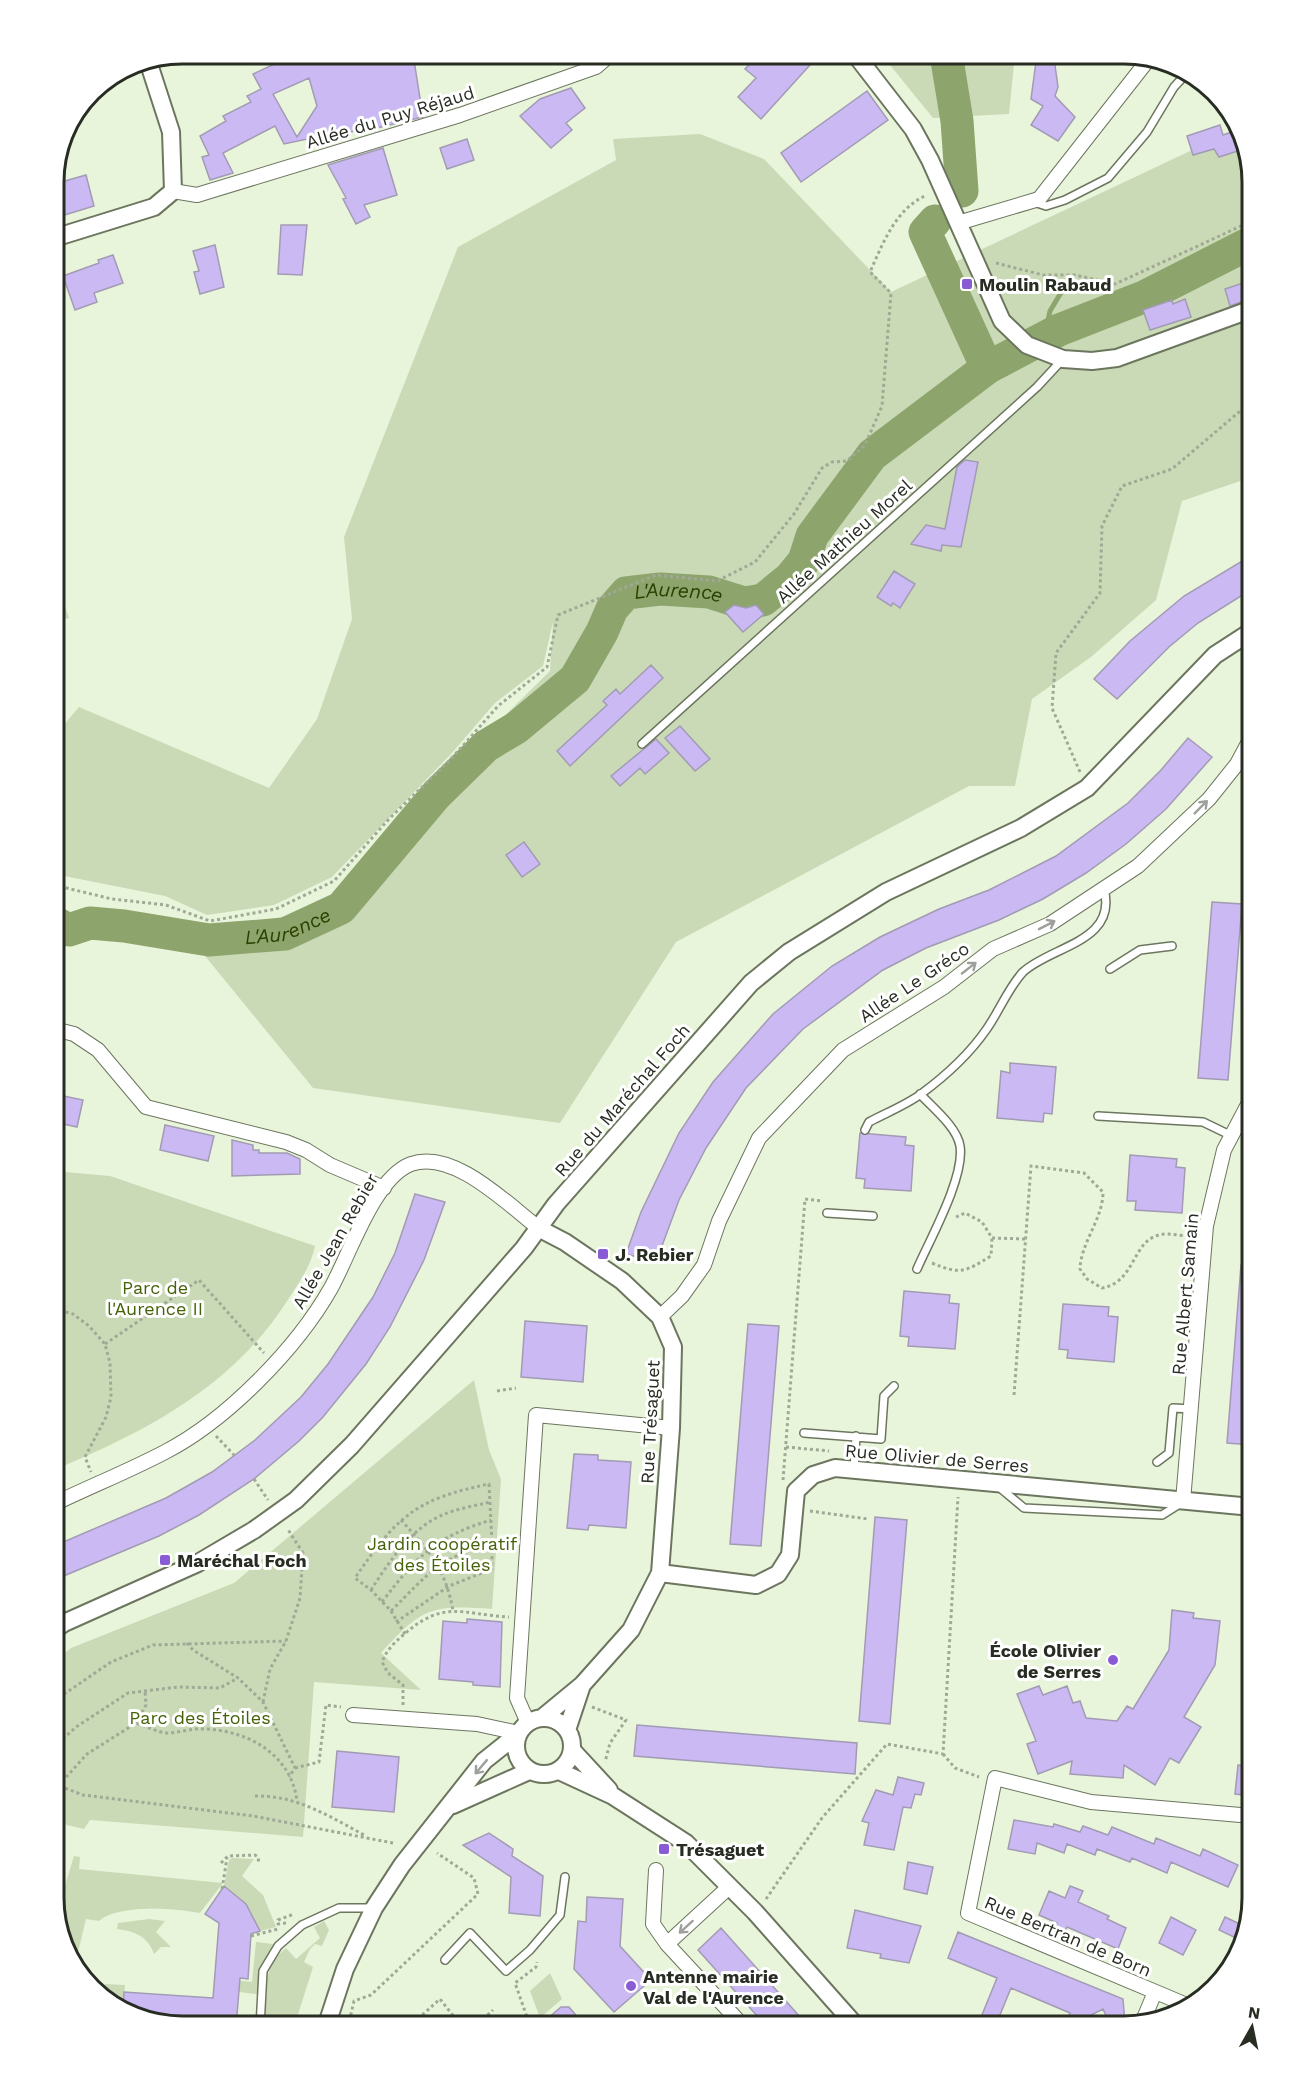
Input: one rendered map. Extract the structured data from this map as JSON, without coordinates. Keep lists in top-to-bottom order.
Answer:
{
  "streets": {
    "street": [
      "Allée du Puy Réjaud",
      "Allée Le Gréco",
      "Rue du Maréchal Foch",
      "Allée Jean Rebier",
      "Rue Albert Samain",
      "Rue Trésaguet",
      "Rue Olivier de Serres",
      "Rue Bertran de Born"
    ],
    "lane": ["Allée Mathieu Morel"]
  },
  "crossings": [
    ["Allée Le Gréco", "Rue Trésaguet"],
    ["Rue du Maréchal Foch", "Allée Jean Rebier"],
    ["Rue du Maréchal Foch", "Rue Trésaguet"],
    ["Allée Jean Rebier", "Rue Trésaguet"],
    ["Rue Albert Samain", "Rue Olivier de Serres"],
    ["Rue Trésaguet", "Rue Olivier de Serres"]
  ],
  "one_way": ["Allée Le Gréco"],
  "water": ["L'Aurence"],
  "parks": ["Parc de l'Aurence II", "Jardin coopératif des Étoiles", "Parc des Étoiles"],
  "places": {
    "transit": [
      "Moulin Rabaud",
      "J. Rebier",
      "Maréchal Foch",
      "Trésaguet"
    ],
    "other": ["École Olivier de Serres", "Antenne mairie Val de l'Aurence"]
  },
  "north": "top"
}
